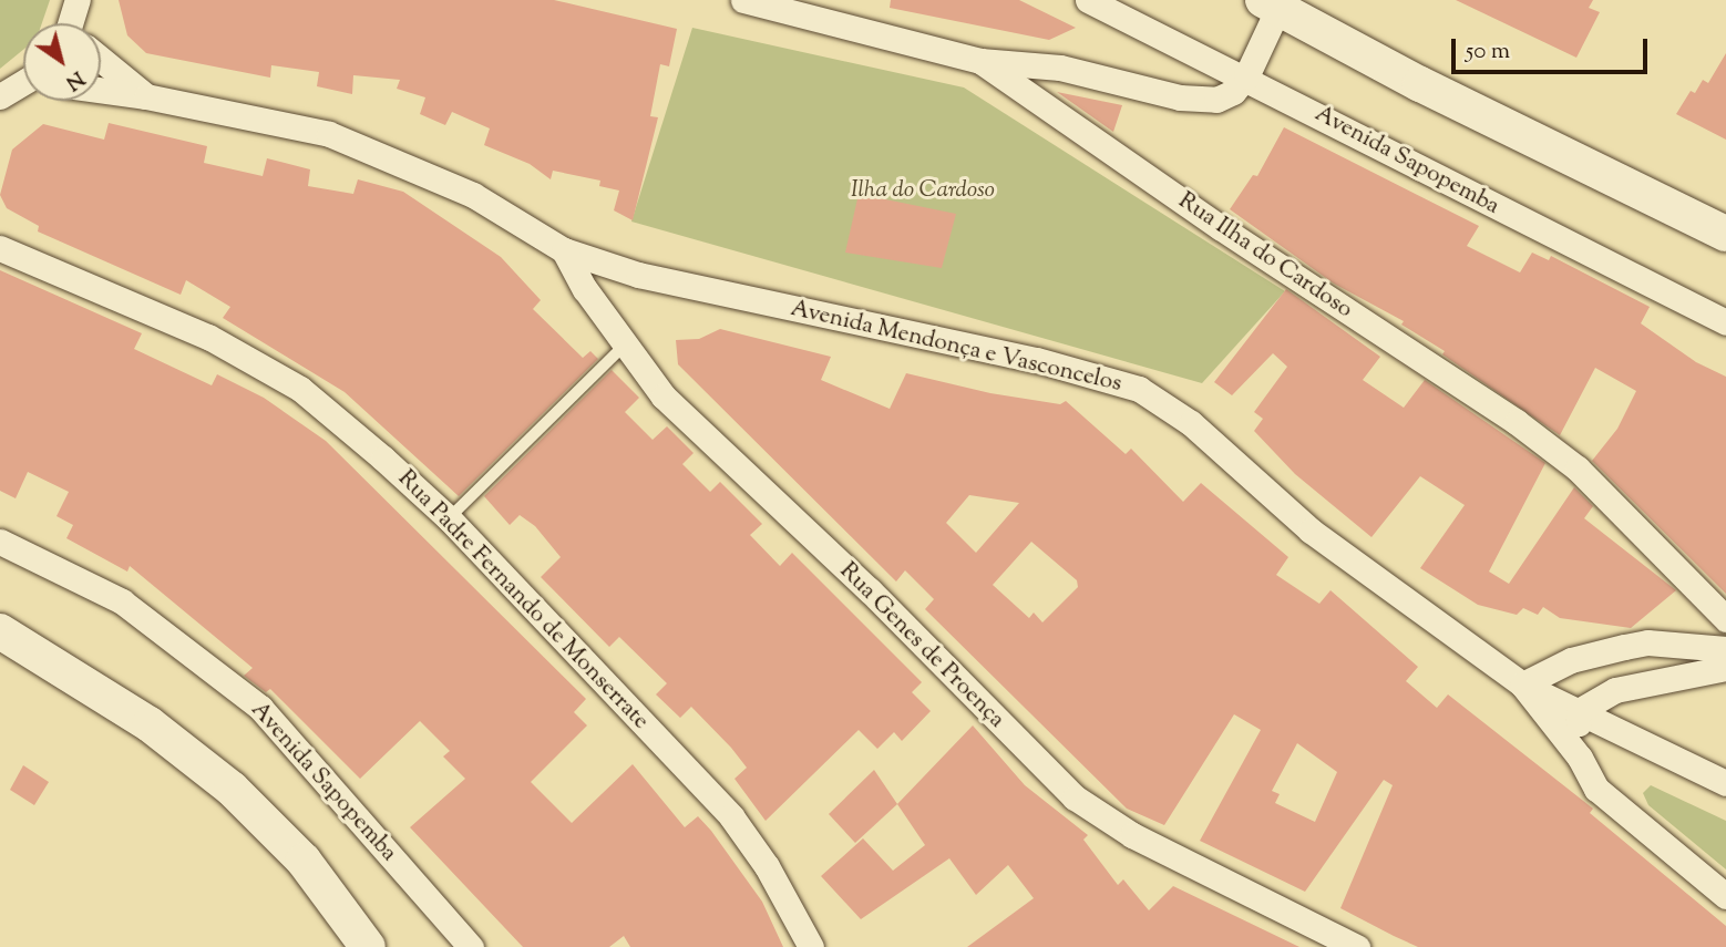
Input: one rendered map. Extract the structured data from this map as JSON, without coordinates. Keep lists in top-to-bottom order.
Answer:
{
  "streets": {
    "street": [
      "Avenida Sapopemba",
      "Rua Ilha do Cardoso",
      "Avenida Mendonça e Vasconcelos",
      "Rua Padre Fernando de Monserrate",
      "Rua Genes de Proença"
    ]
  },
  "crossings": [
    ["Avenida Mendonça e Vasconcelos", "Rua Genes de Proença"]
  ],
  "parks": ["Ilha do Cardoso"],
  "scale_bar": "50 m",
  "north": "bottom right"
}
